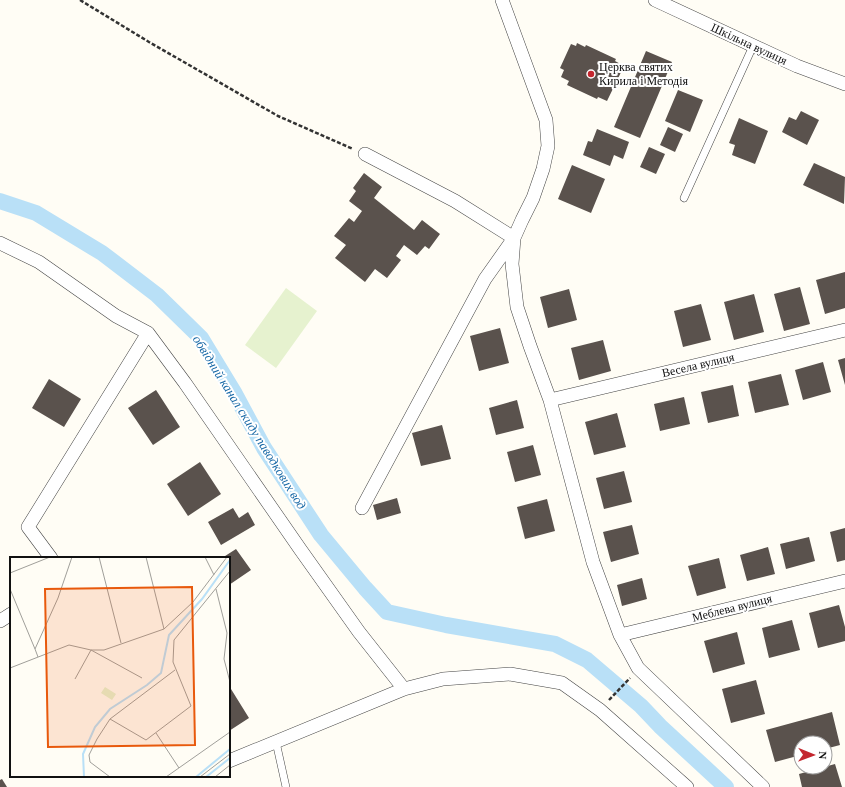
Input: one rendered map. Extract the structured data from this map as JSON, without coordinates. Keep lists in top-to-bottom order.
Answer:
{
  "streets": {
    "street": ["Шкільна вулиця", "Весела вулиця", "Меблева вулиця"]
  },
  "water": ["обвідний канал скиду паводкових вод"],
  "places": ["Церква святих Кирила і Методія"],
  "north": "right"
}
